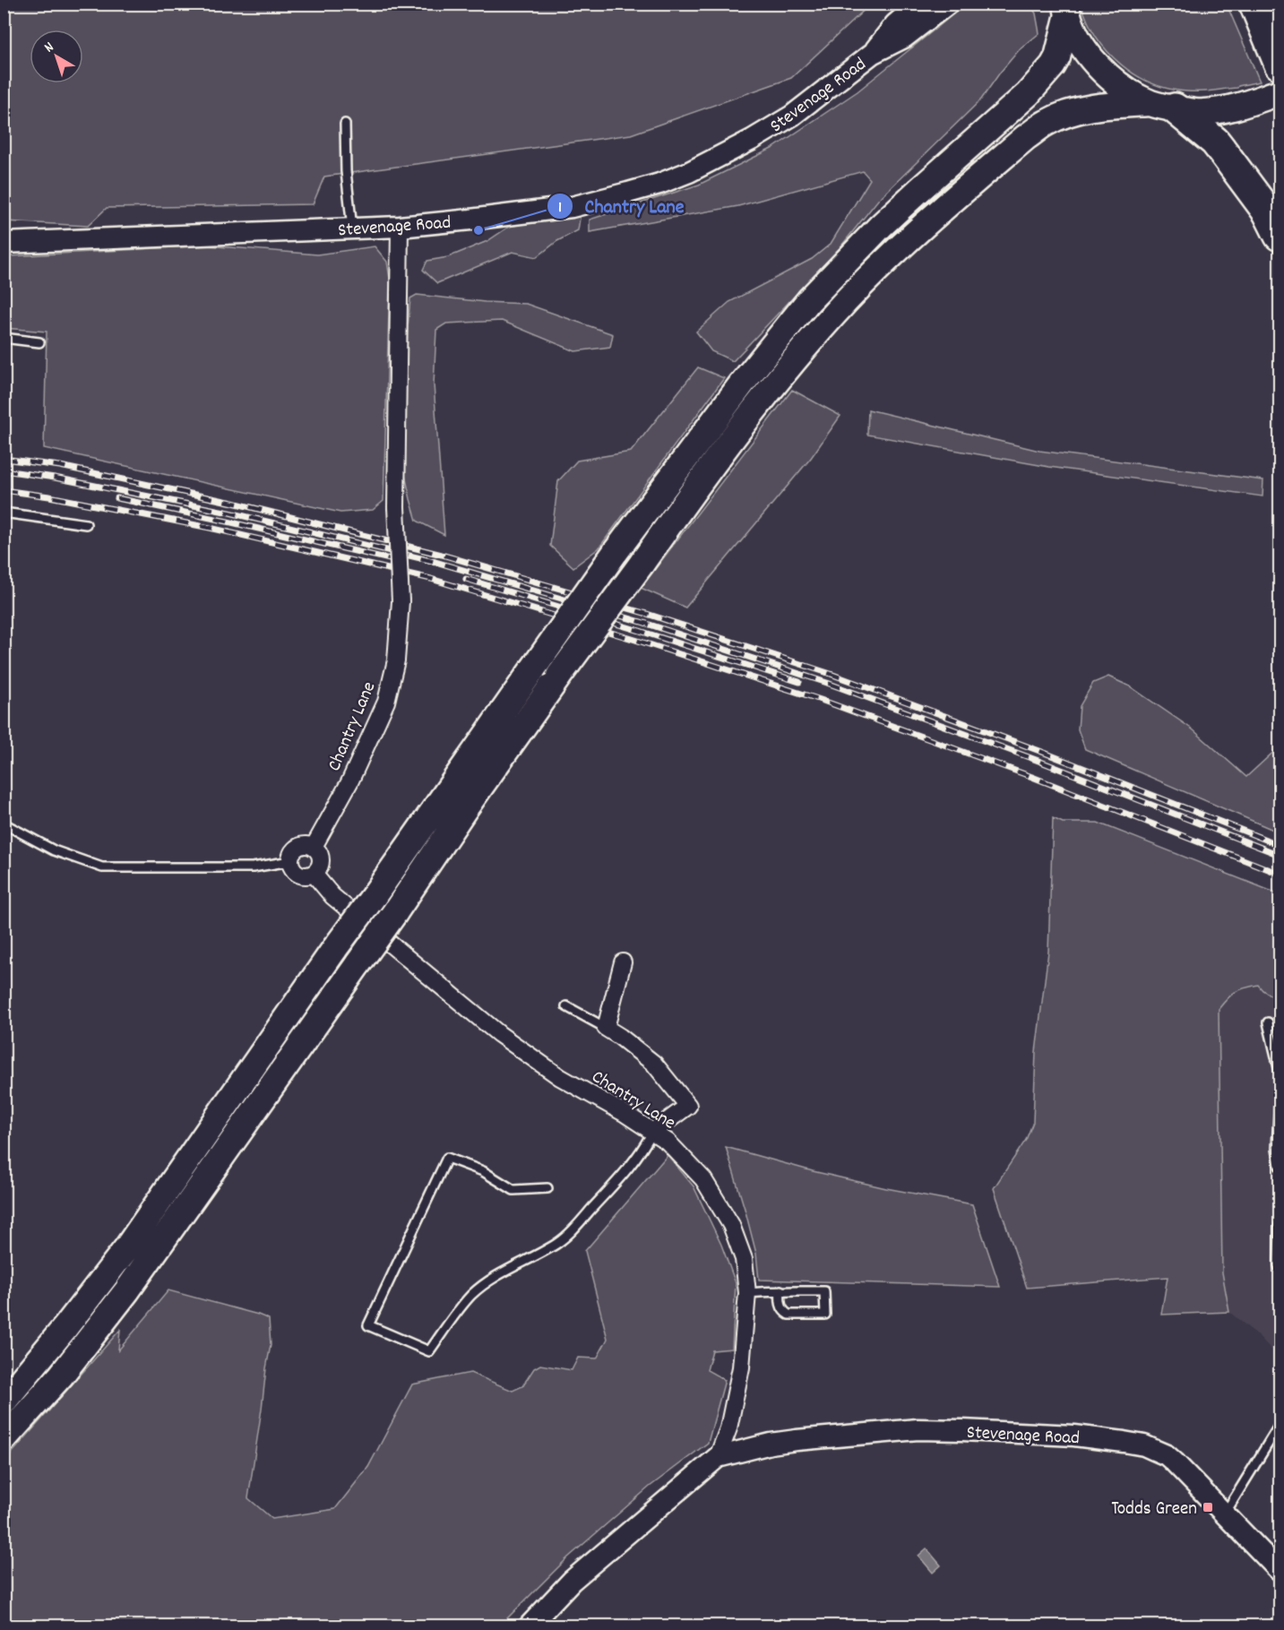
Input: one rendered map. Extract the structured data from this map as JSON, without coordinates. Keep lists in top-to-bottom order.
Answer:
{
  "streets": {
    "street": ["Stevenage Road", "Chantry Lane"]
  },
  "crossings": [
    ["Stevenage Road", "Chantry Lane"]
  ],
  "places": {
    "other": ["Chantry Lane"],
    "transit": ["Todds Green"]
  },
  "north": "top left"
}
